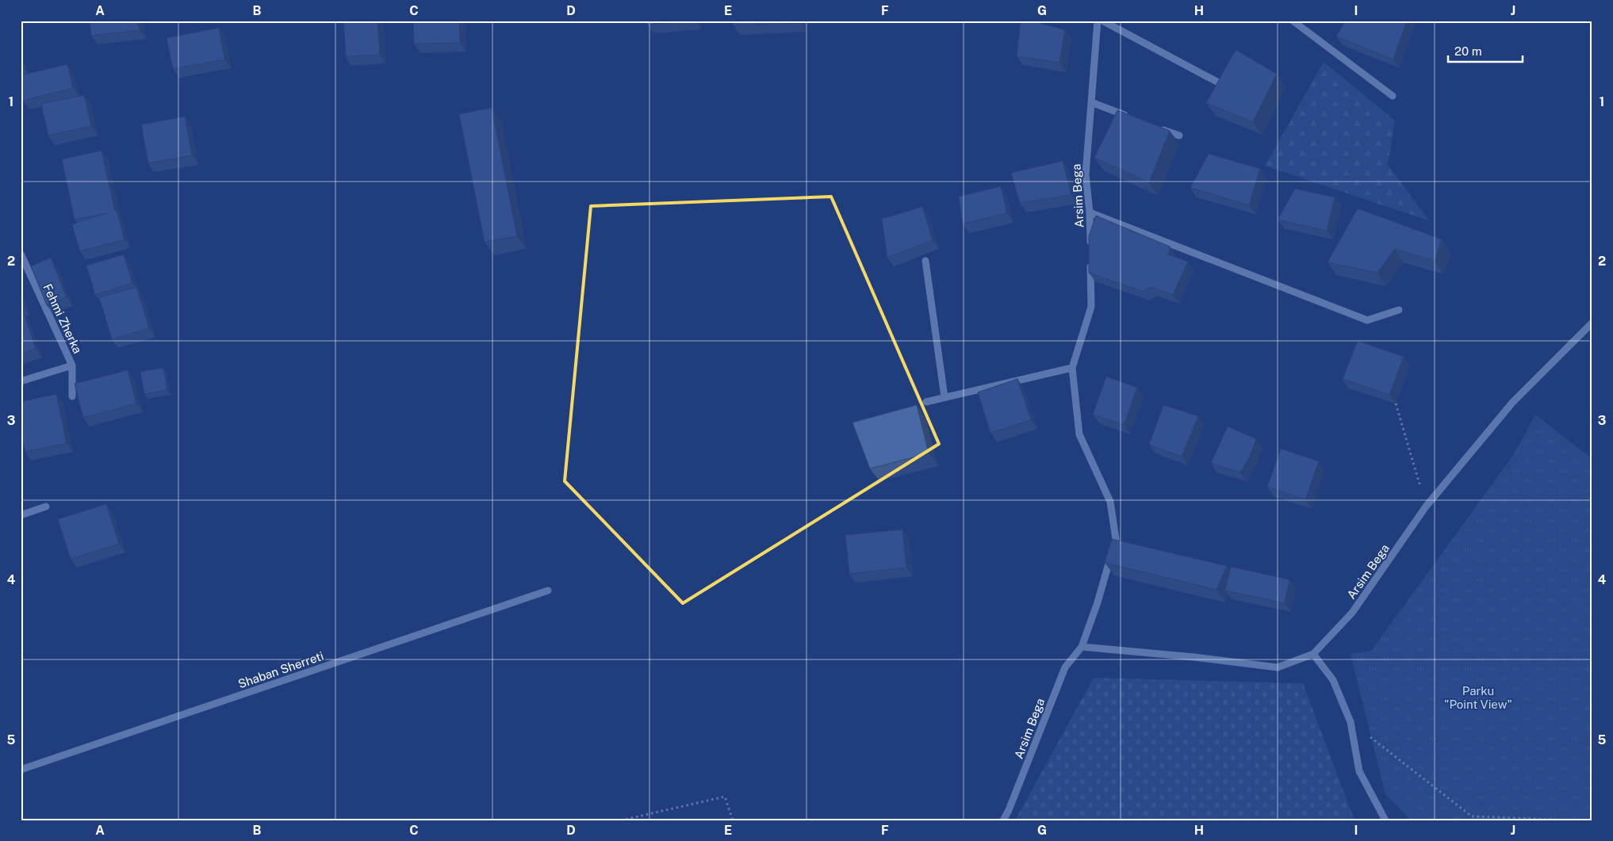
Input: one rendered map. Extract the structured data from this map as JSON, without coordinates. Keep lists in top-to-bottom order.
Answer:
{
  "streets": {
    "street": ["Arsim Bega", "Fehmi Zherka", "Shaban Sherreti"]
  },
  "parks": ["Parku \"Point View\""],
  "scale_bar": "20 m",
  "grid": {
    "columns": [
      "A",
      "B",
      "C",
      "D",
      "E",
      "F",
      "G",
      "H",
      "I",
      "J"
    ],
    "rows": [
      "1",
      "2",
      "3",
      "4",
      "5"
    ]
  }
}
